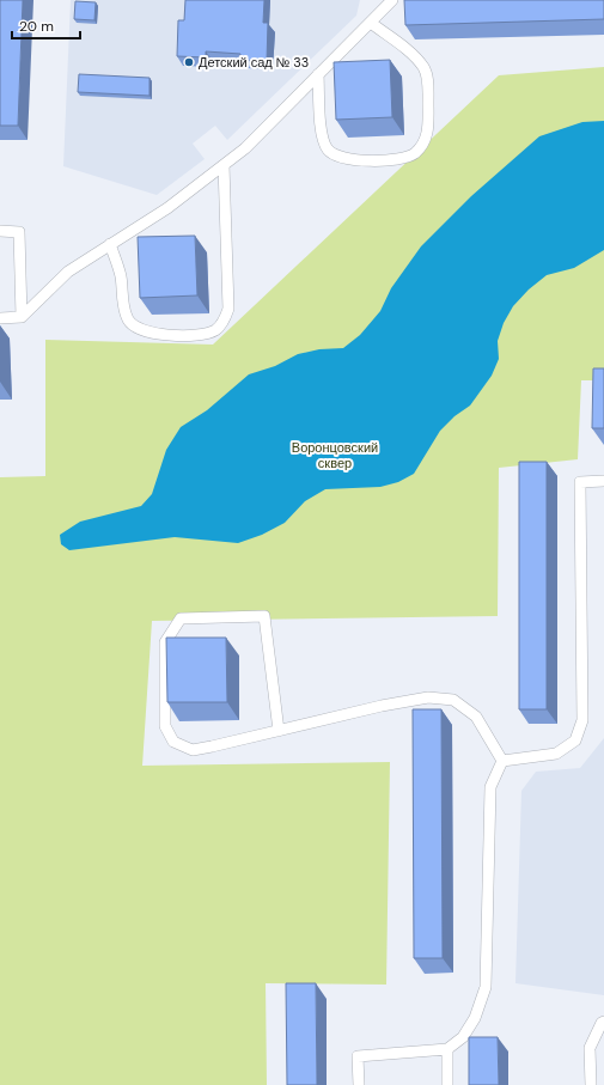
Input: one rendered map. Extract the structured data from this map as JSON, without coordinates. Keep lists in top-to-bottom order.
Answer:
{
  "parks": ["Воронцовский сквер"],
  "places": ["Детский сад № 33"],
  "scale_bar": "20 m"
}
